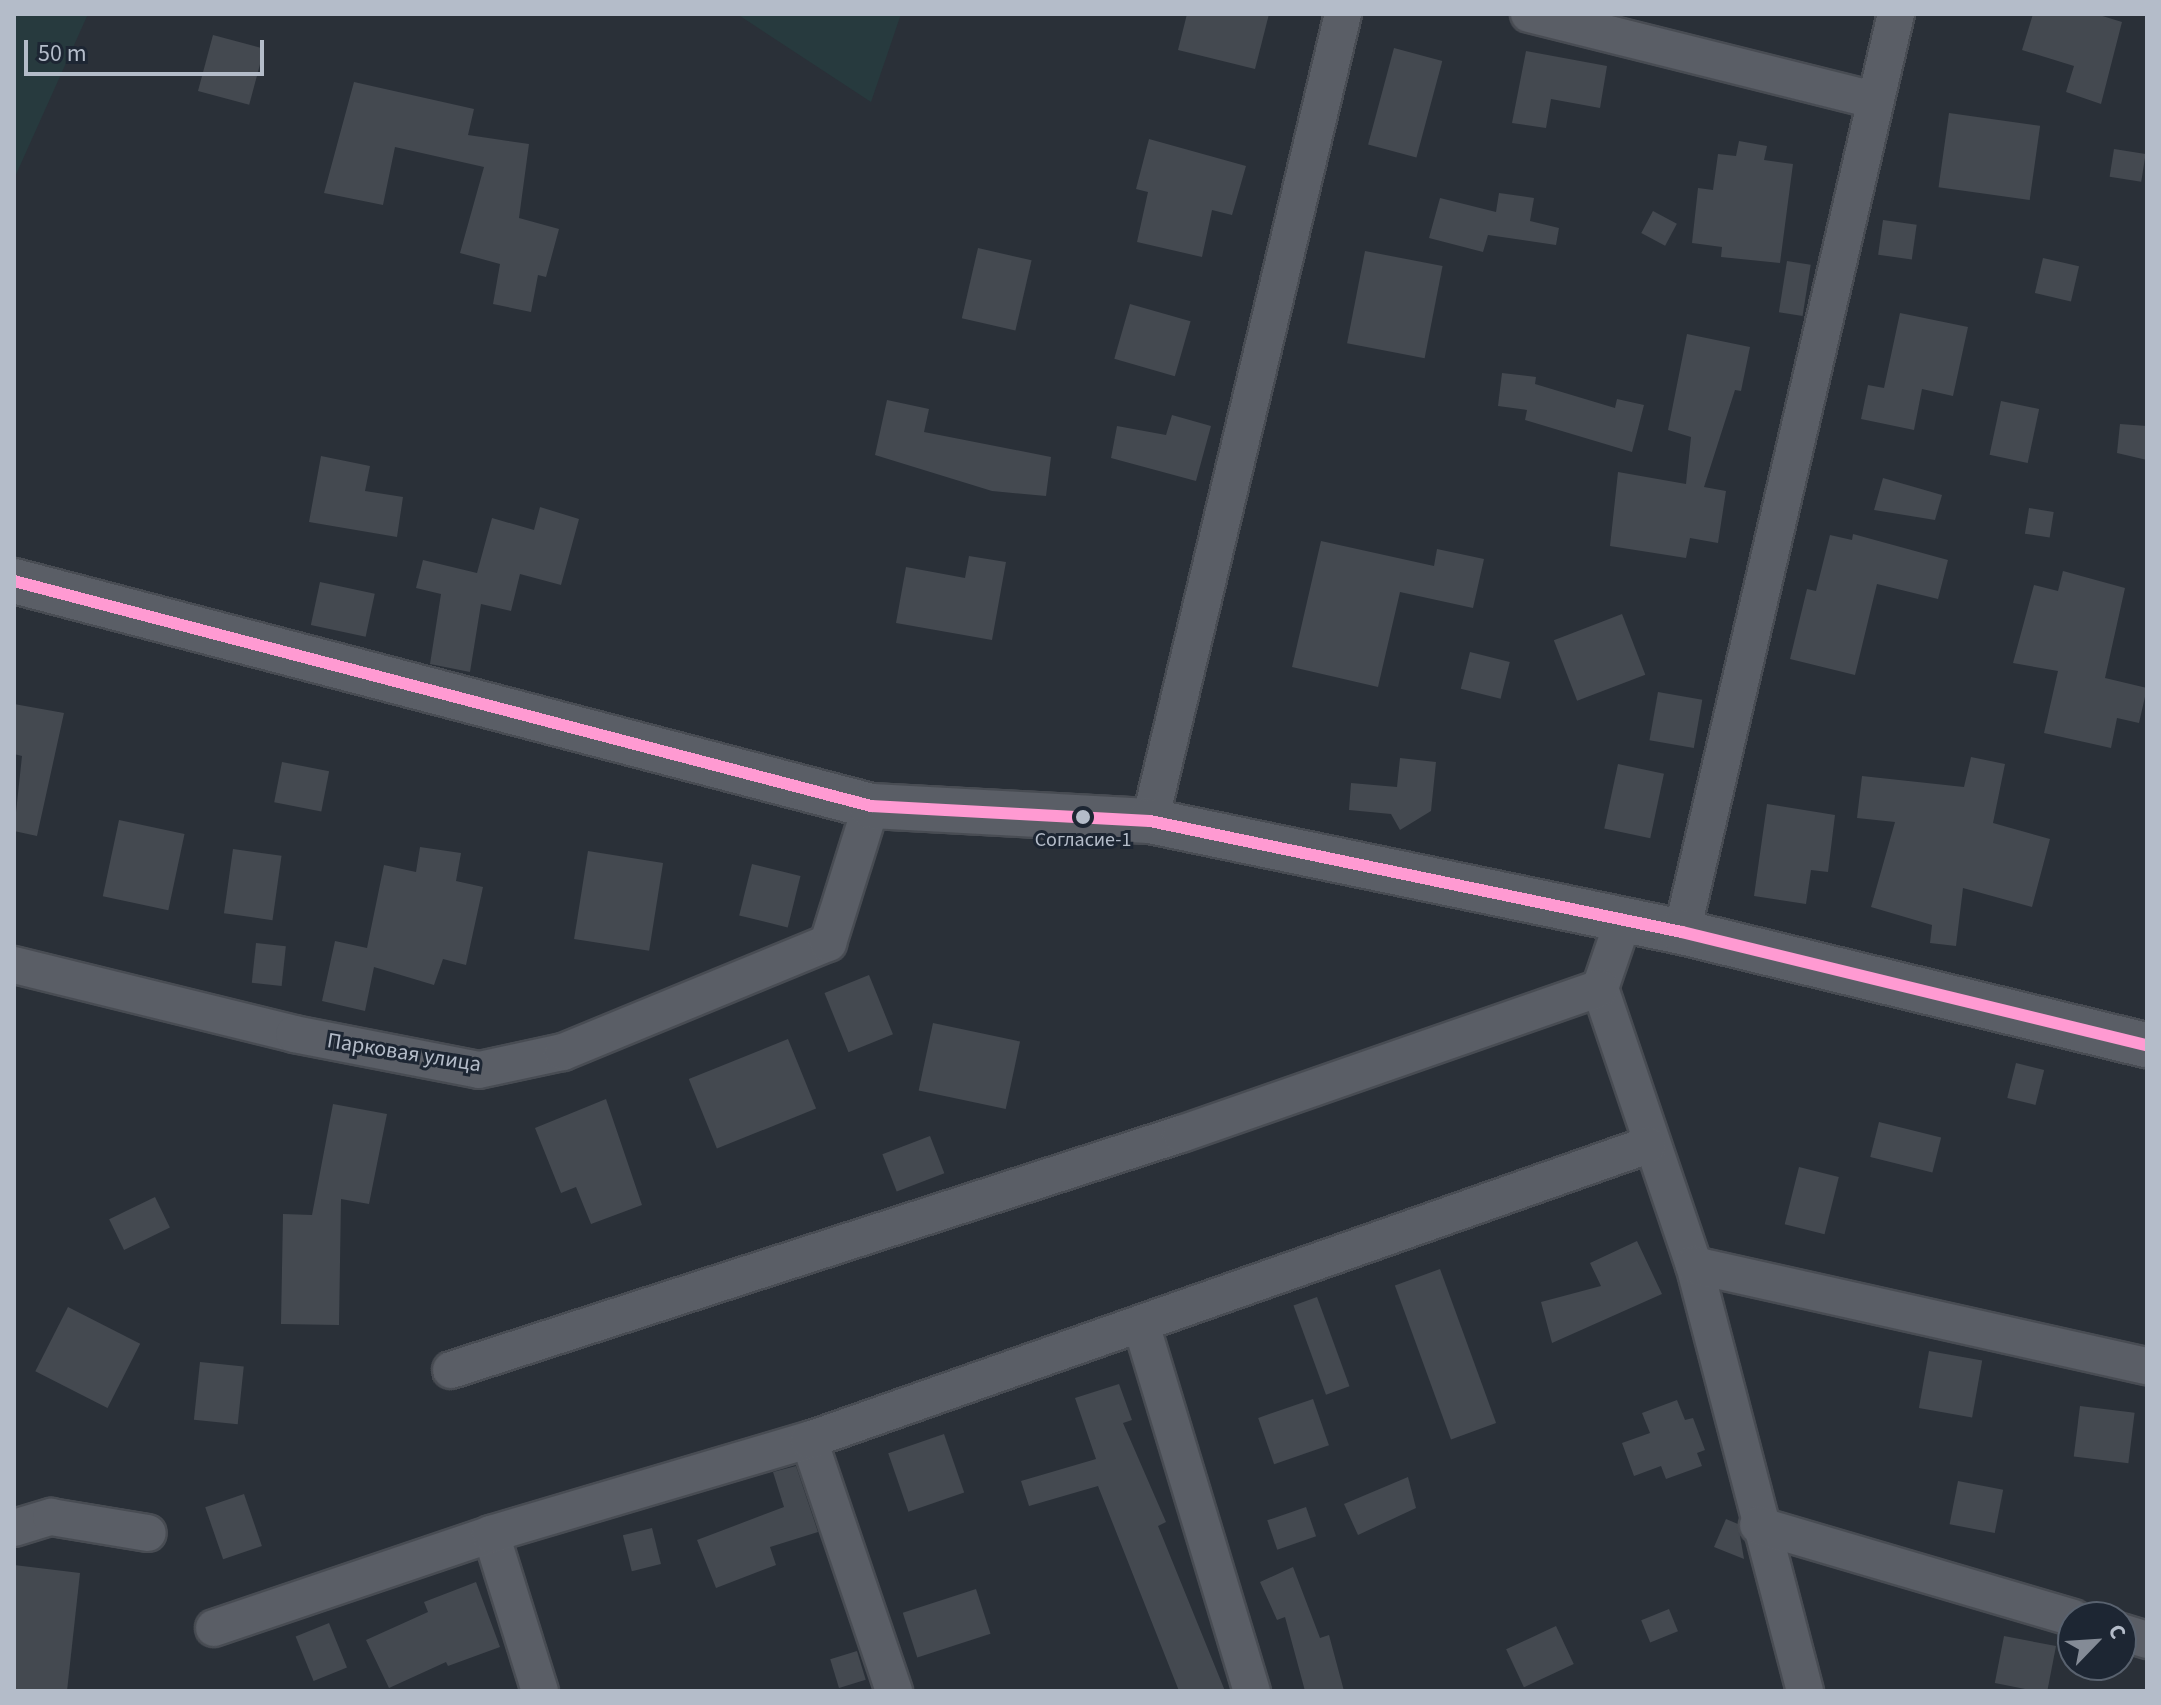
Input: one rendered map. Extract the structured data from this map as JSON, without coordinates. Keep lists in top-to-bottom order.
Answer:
{
  "streets": {
    "street": ["Парковая улица"]
  },
  "places": ["Согласие-1"],
  "scale_bar": "50 m",
  "north": "top right"
}
